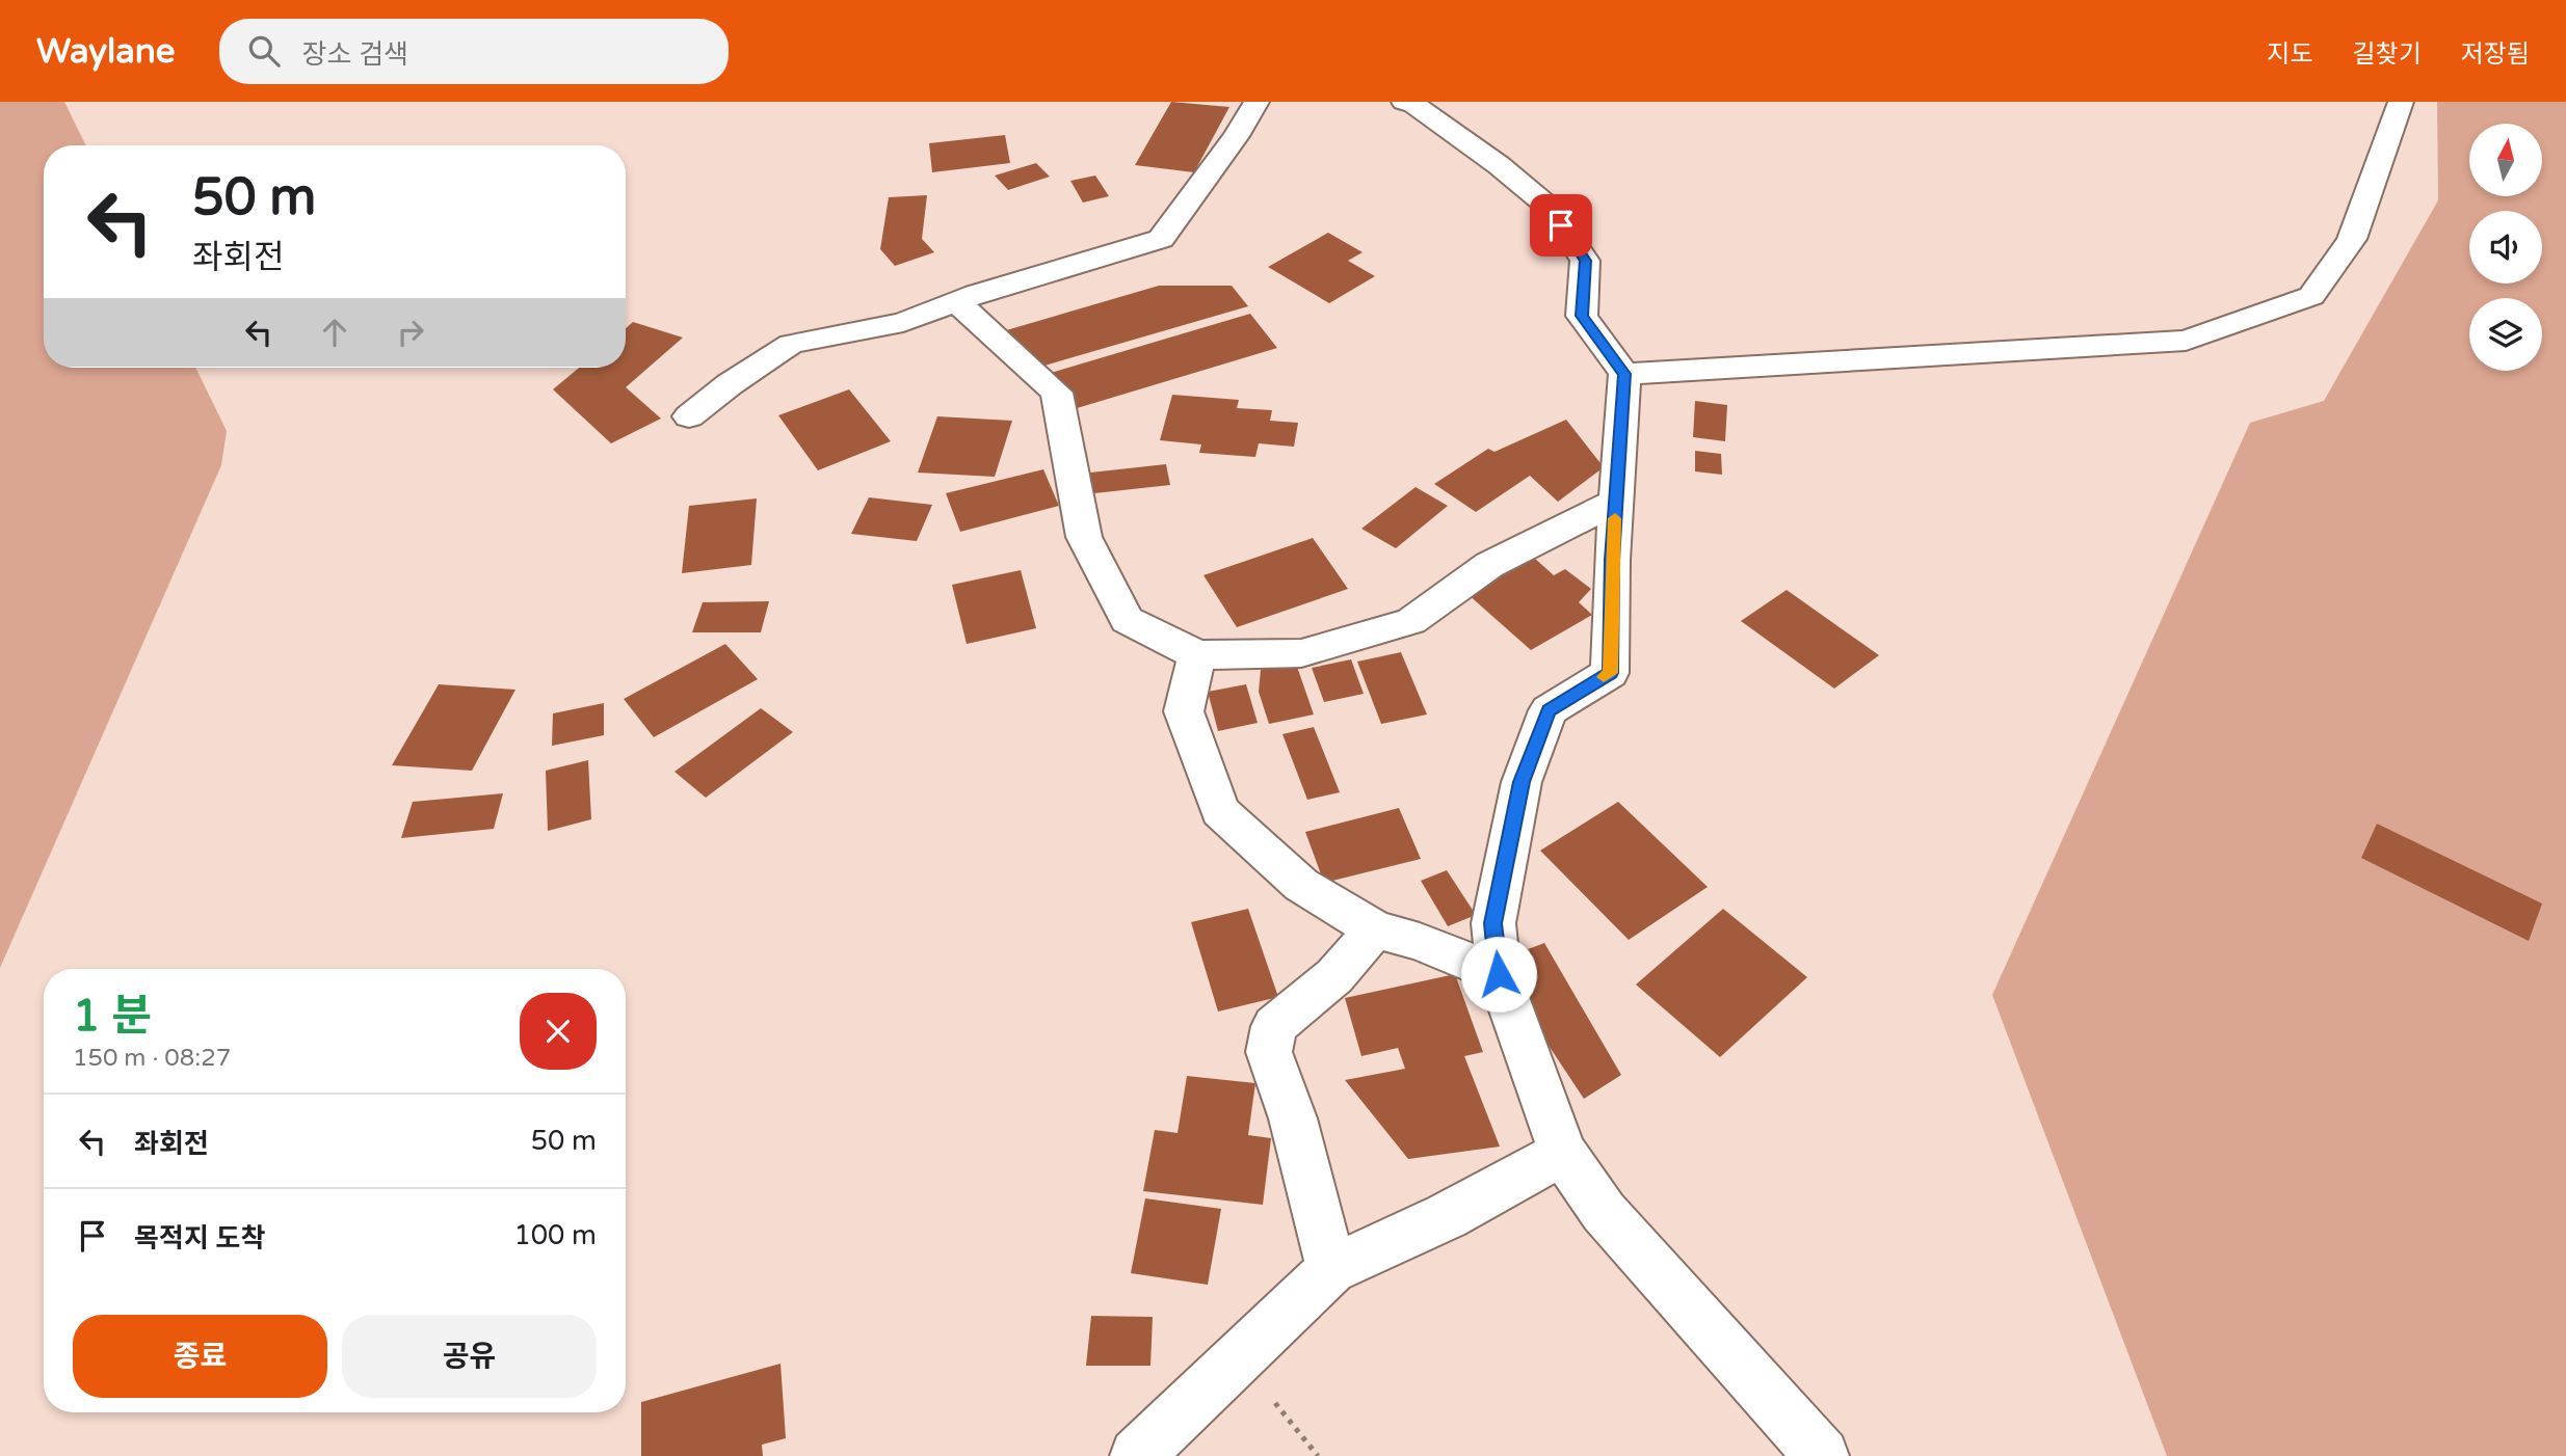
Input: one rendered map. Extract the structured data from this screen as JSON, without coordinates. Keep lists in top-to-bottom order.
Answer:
{
  "north": "top",
  "page": {
    "header": "Waylane",
    "search": "장소 검색",
    "nav": ["지도", "길찾기", "저장됨"],
    "turn": ["50 m", "좌회전"],
    "heading": ["1 분", "150 m · 08:27"],
    "list": [
      {
        "name": "좌회전",
        "value": "50 m"
      },
      {
        "name": "목적지 도착",
        "value": "100 m"
      }
    ],
    "buttons": ["종료", "공유"]
  }
}
